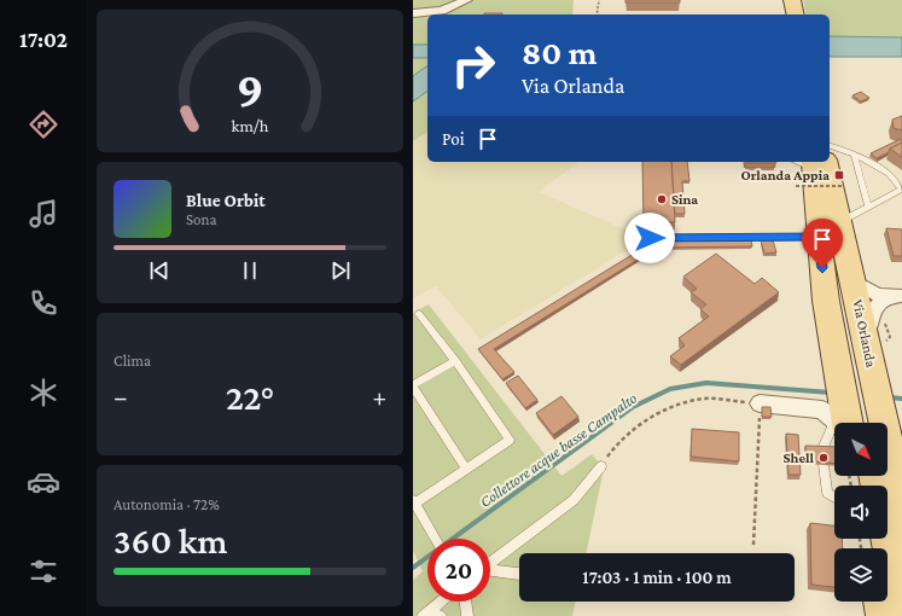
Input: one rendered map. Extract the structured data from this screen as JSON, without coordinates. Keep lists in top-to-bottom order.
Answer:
{
  "streets": {
    "main road": ["Via Orlanda"]
  },
  "water": ["Collettore acque basse Campalto"],
  "places": {
    "transit": ["Orlanda Appia"],
    "other": ["Sina", "Shell"]
  },
  "north": "bottom right",
  "page": {
    "tabs": "17:02",
    "turn": ["80 m", "Via Orlanda"],
    "then": "Poi",
    "song": ["Blue Orbit", "Sona"],
    "tile": [
      "Clima",
      ["Autonomia · 72%", "360 km"]
    ],
    "heat": ["−", "22°", "+"],
    "limit": "20",
    "trip": "17:03 · 1 min · 100 m",
    "gauge": ["9", "km/h"]
  }
}
